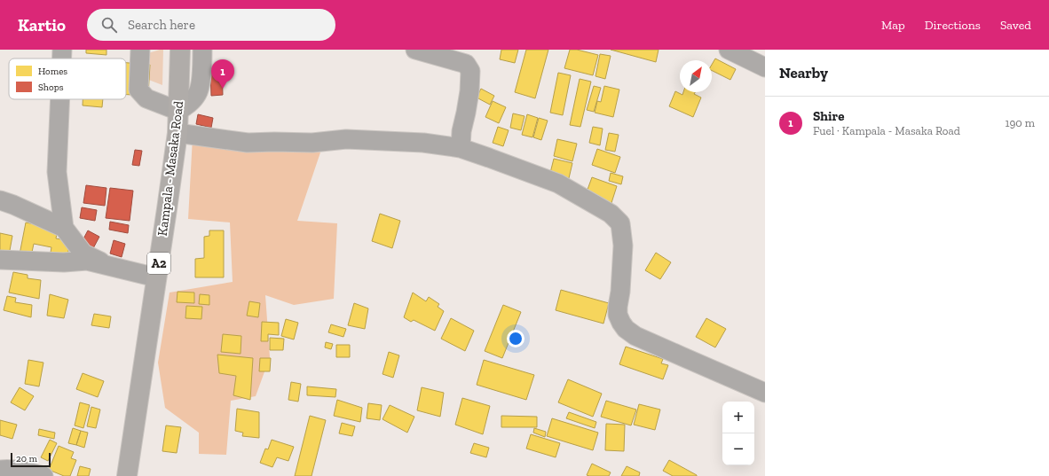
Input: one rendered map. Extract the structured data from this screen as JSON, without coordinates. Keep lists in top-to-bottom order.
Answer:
{
  "streets": {
    "main road": ["Kampala - Masaka Road", "A2"]
  },
  "legend": ["Homes", "Shops"],
  "scale_bar": "20 m",
  "north": "top right",
  "page": {
    "header": "Kartio",
    "search": "Search here",
    "nav": ["Map", "Directions", "Saved"],
    "heading": "Nearby",
    "pins": "1",
    "list": [
      {
        "mark": "1",
        "name": "Shire",
        "note": "Fuel · Kampala - Masaka Road",
        "value": "190 m"
      }
    ],
    "map_buttons": ["+", "−"],
    "scale": "20 m"
  }
}
